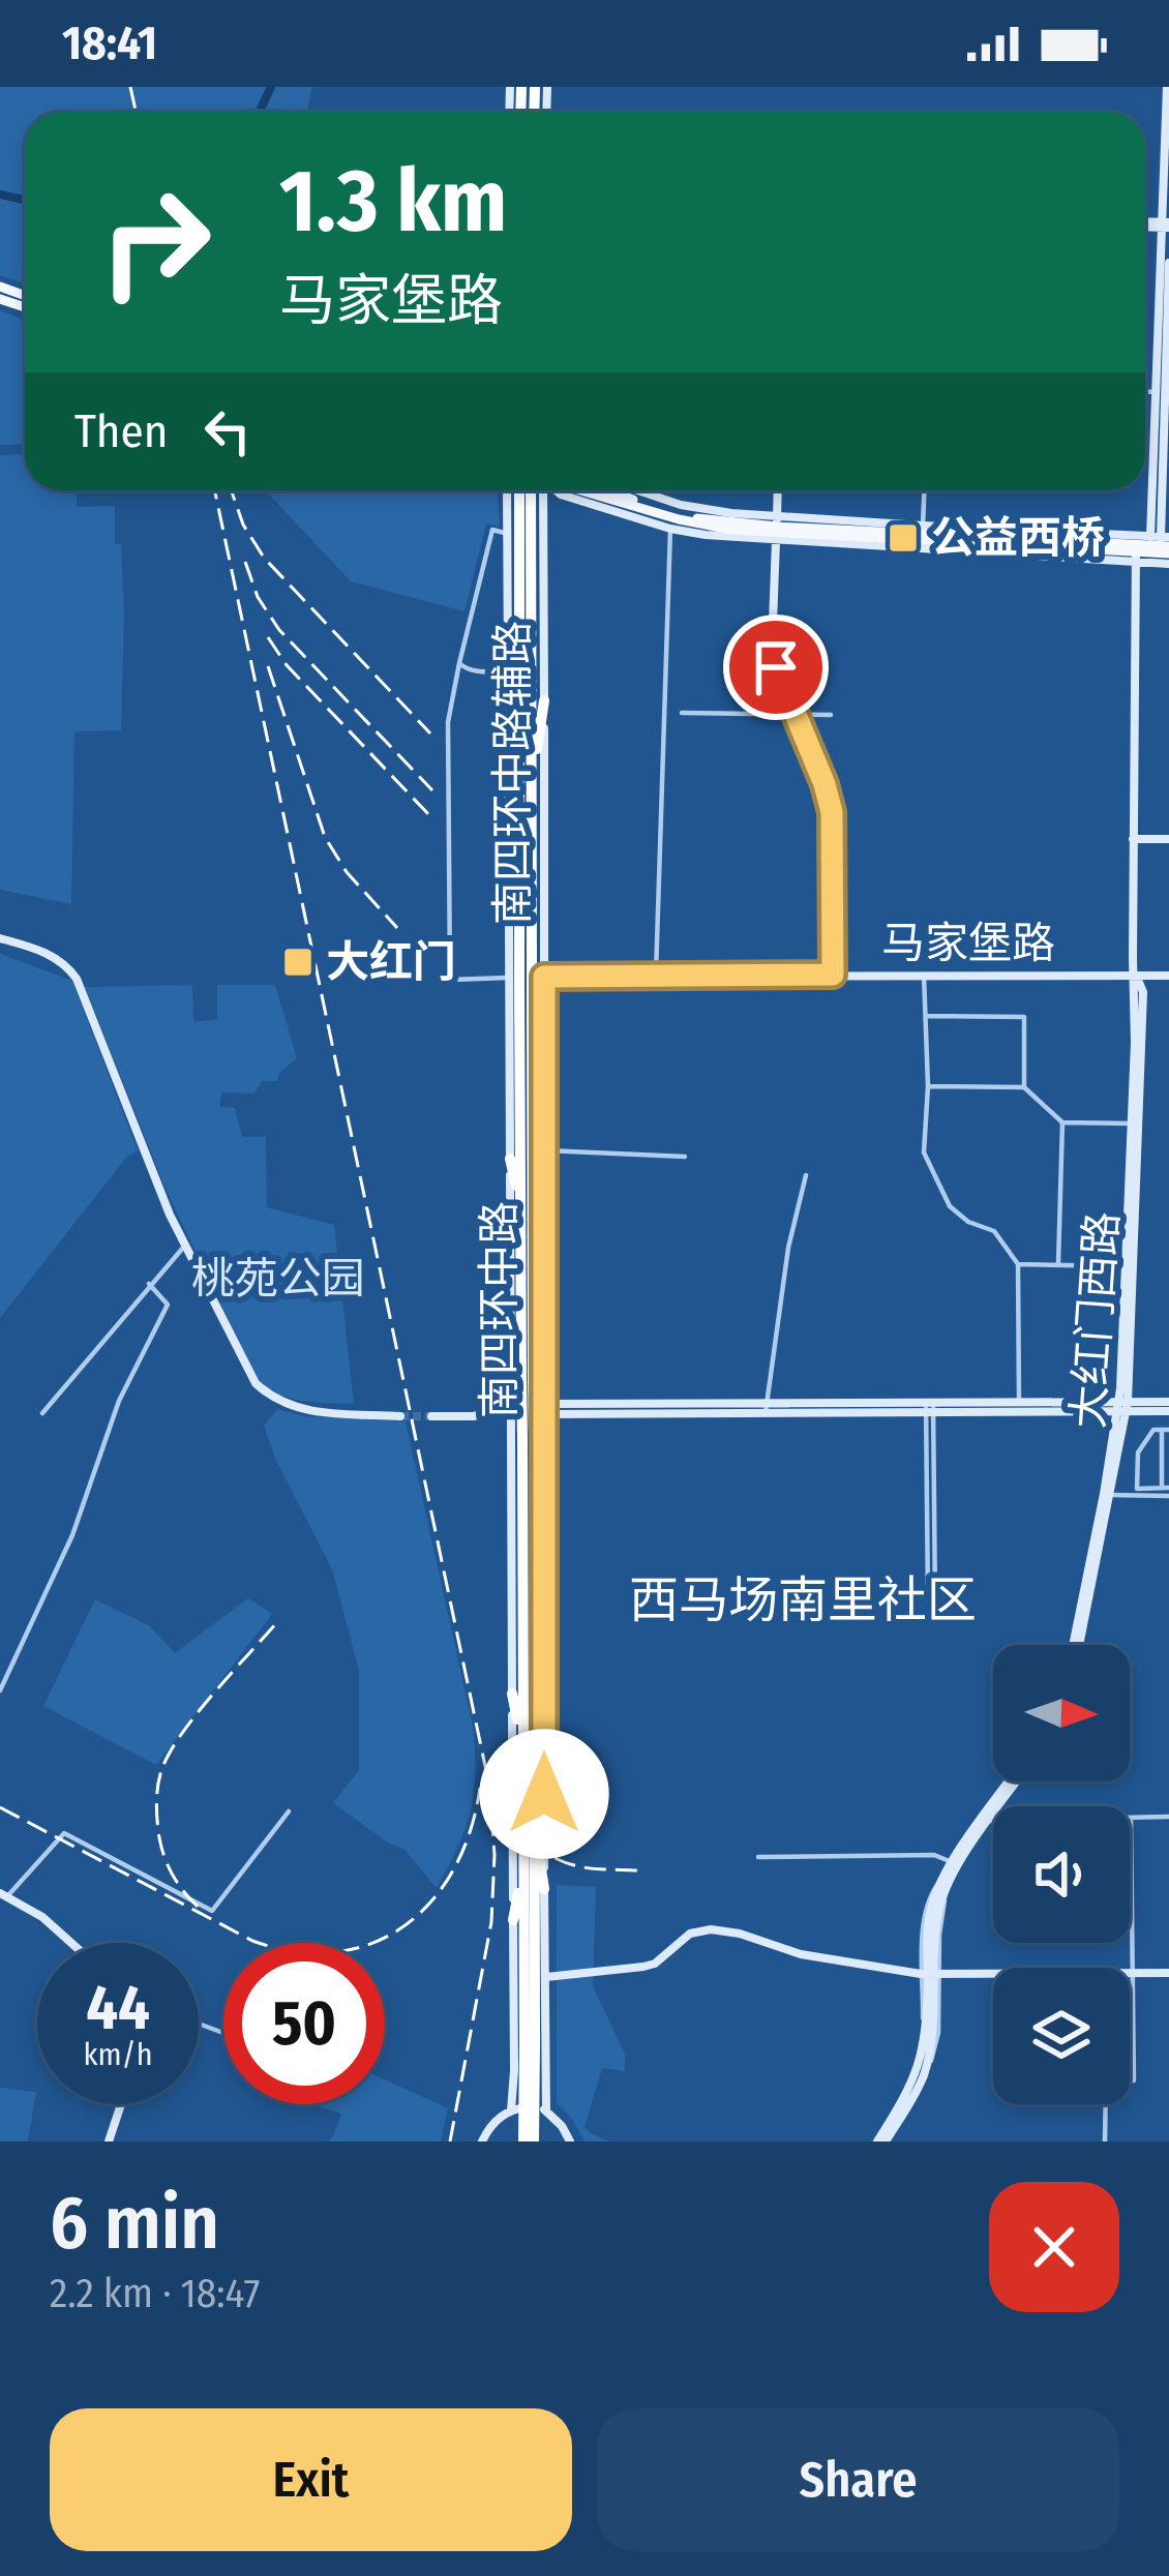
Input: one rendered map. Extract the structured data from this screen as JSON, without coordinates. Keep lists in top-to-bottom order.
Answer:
{
  "streets": {
    "highway": ["南四环中路"],
    "main road": ["南四环中路辅路", "马家堡路", "大红门西路"]
  },
  "crossings": [
    ["南四环中路辅路", "马家堡路"],
    ["南四环中路辅路", "南四环中路"],
    ["马家堡路", "南四环中路"],
    ["马家堡路", "大红门西路"]
  ],
  "districts": ["西马场南里社区"],
  "parks": ["桃苑公园"],
  "places": {
    "transit": ["公益西桥", "大红门"]
  },
  "north": "right",
  "page": {
    "status": "18:41",
    "turn": ["1.3 km", "马家堡路"],
    "then": "Then",
    "speed": "44 km/h",
    "limit": "50",
    "heading": ["6 min", "2.2 km · 18:47"],
    "buttons": ["Exit", "Share"]
  }
}
